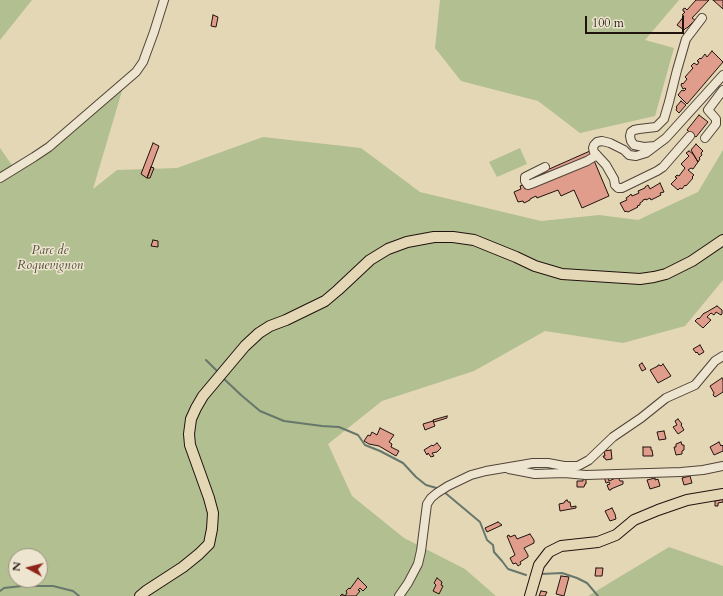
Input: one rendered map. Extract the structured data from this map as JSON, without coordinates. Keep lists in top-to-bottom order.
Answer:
{
  "parks": ["Parc de Roquevignon"],
  "scale_bar": "100 m",
  "north": "left"
}
